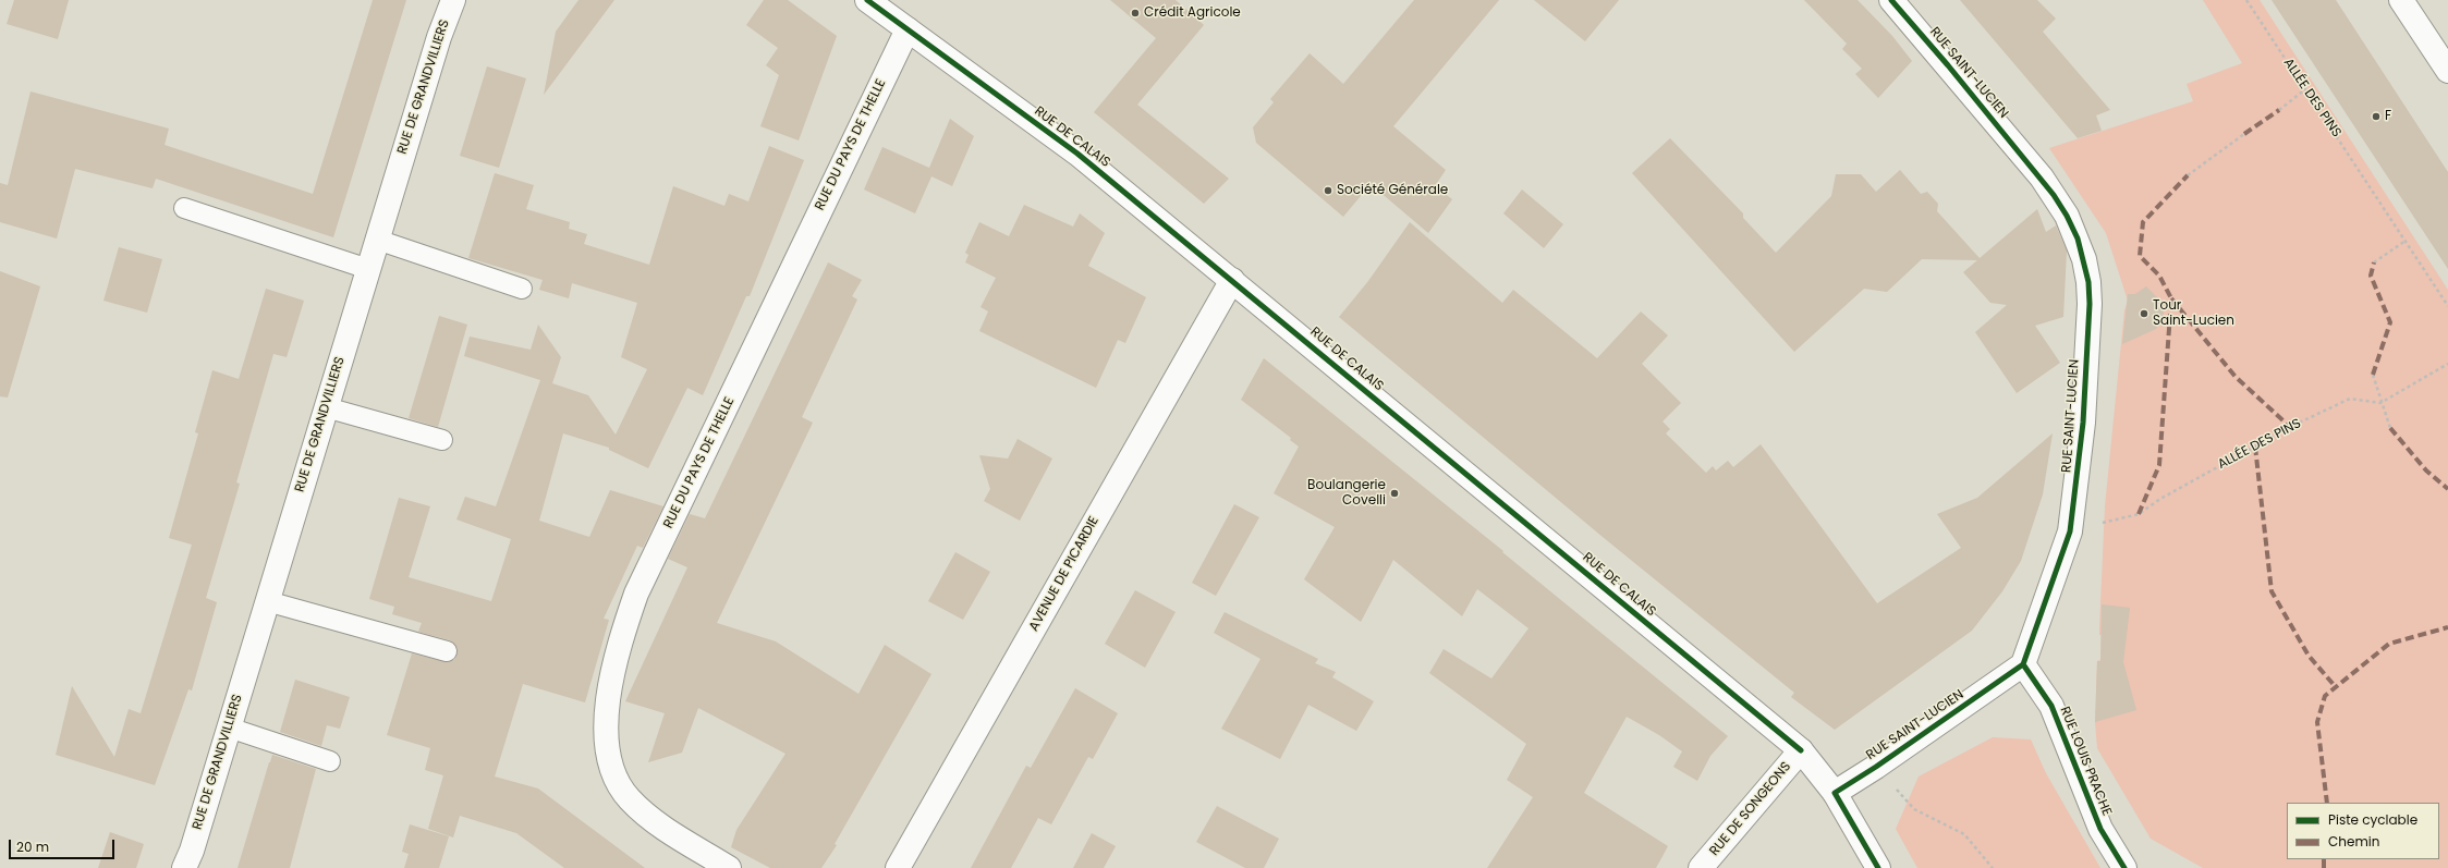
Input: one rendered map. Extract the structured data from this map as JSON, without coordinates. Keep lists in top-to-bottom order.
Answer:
{
  "streets": {
    "street": [
      "RUE SAINT-LUCIEN",
      "RUE DE GRANDVILLIERS",
      "RUE DE CALAIS",
      "RUE DU PAYS DE THELLE",
      "AVENUE DE PICARDIE",
      "RUE LOUIS PRACHE",
      "RUE DE SONGEONS"
    ],
    "path": ["ALLÉE DES PINS"]
  },
  "crossings": [
    ["RUE SAINT-LUCIEN", "ALLÉE DES PINS"],
    ["RUE SAINT-LUCIEN", "RUE DE CALAIS"],
    ["RUE SAINT-LUCIEN", "RUE LOUIS PRACHE"],
    ["RUE DE CALAIS", "RUE DU PAYS DE THELLE"],
    ["RUE DE CALAIS", "AVENUE DE PICARDIE"],
    ["RUE DE CALAIS", "RUE DE SONGEONS"]
  ],
  "places": [
    "Crédit Agricole",
    "F",
    "Société Générale",
    "Tour Saint-Lucien",
    "Boulangerie Covelli"
  ],
  "legend": ["Piste cyclable", "Chemin"],
  "scale_bar": "20 m"
}
